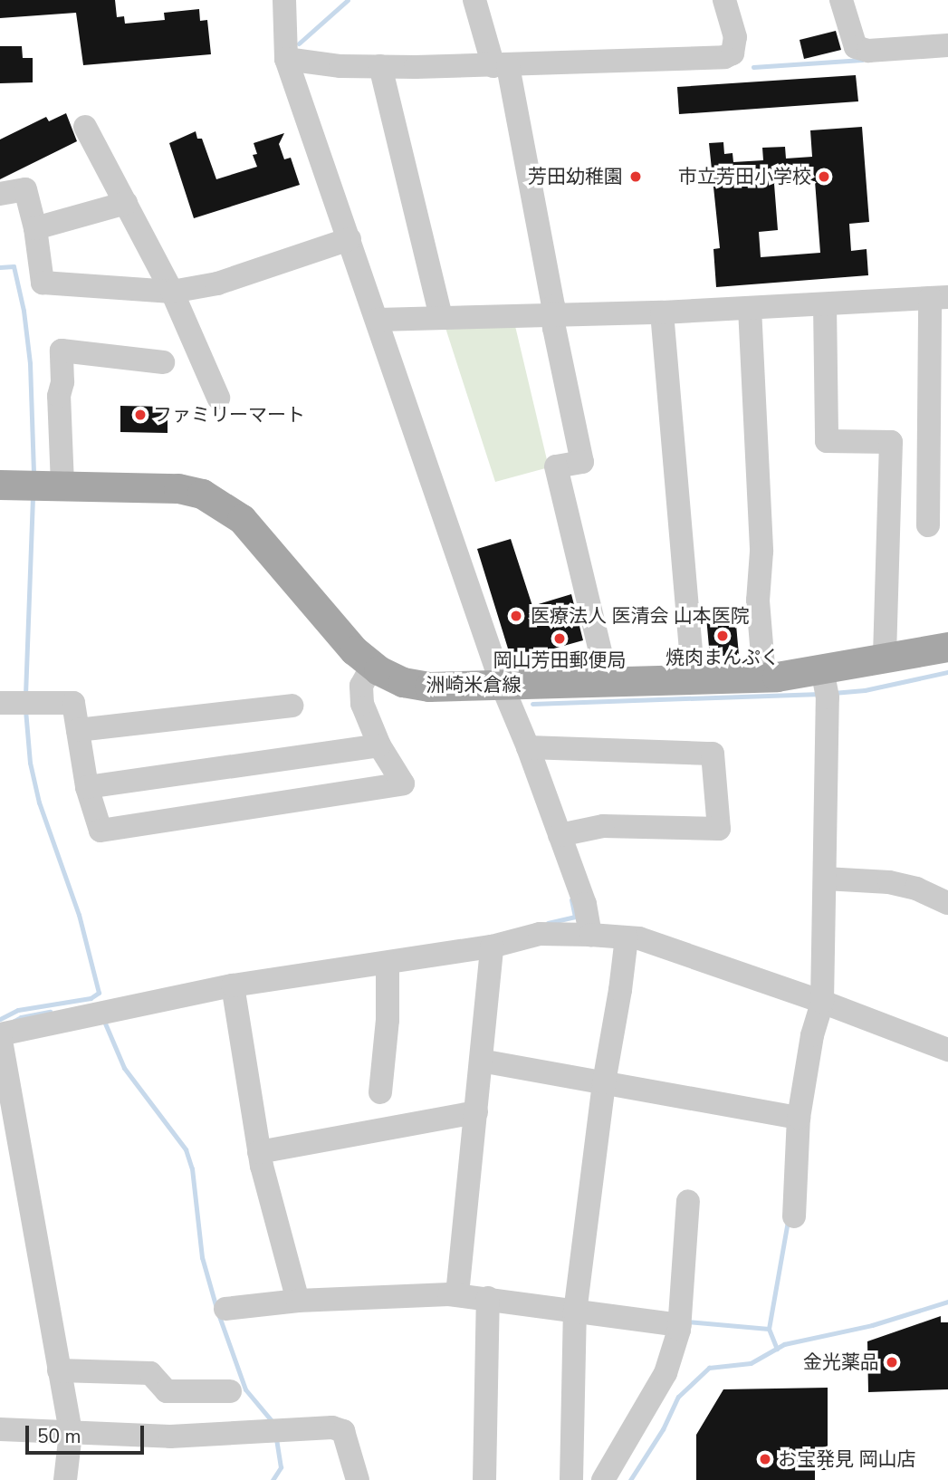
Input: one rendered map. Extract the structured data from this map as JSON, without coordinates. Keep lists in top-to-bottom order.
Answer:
{
  "streets": {
    "main road": ["洲崎米倉線"]
  },
  "places": [
    "芳田幼稚園",
    "市立芳田小学校",
    "ファミリーマート",
    "医療法人 医清会 山本医院",
    "焼肉まんぷく",
    "岡山芳田郵便局",
    "金光薬品",
    "お宝発見 岡山店"
  ],
  "scale_bar": "50 m"
}
